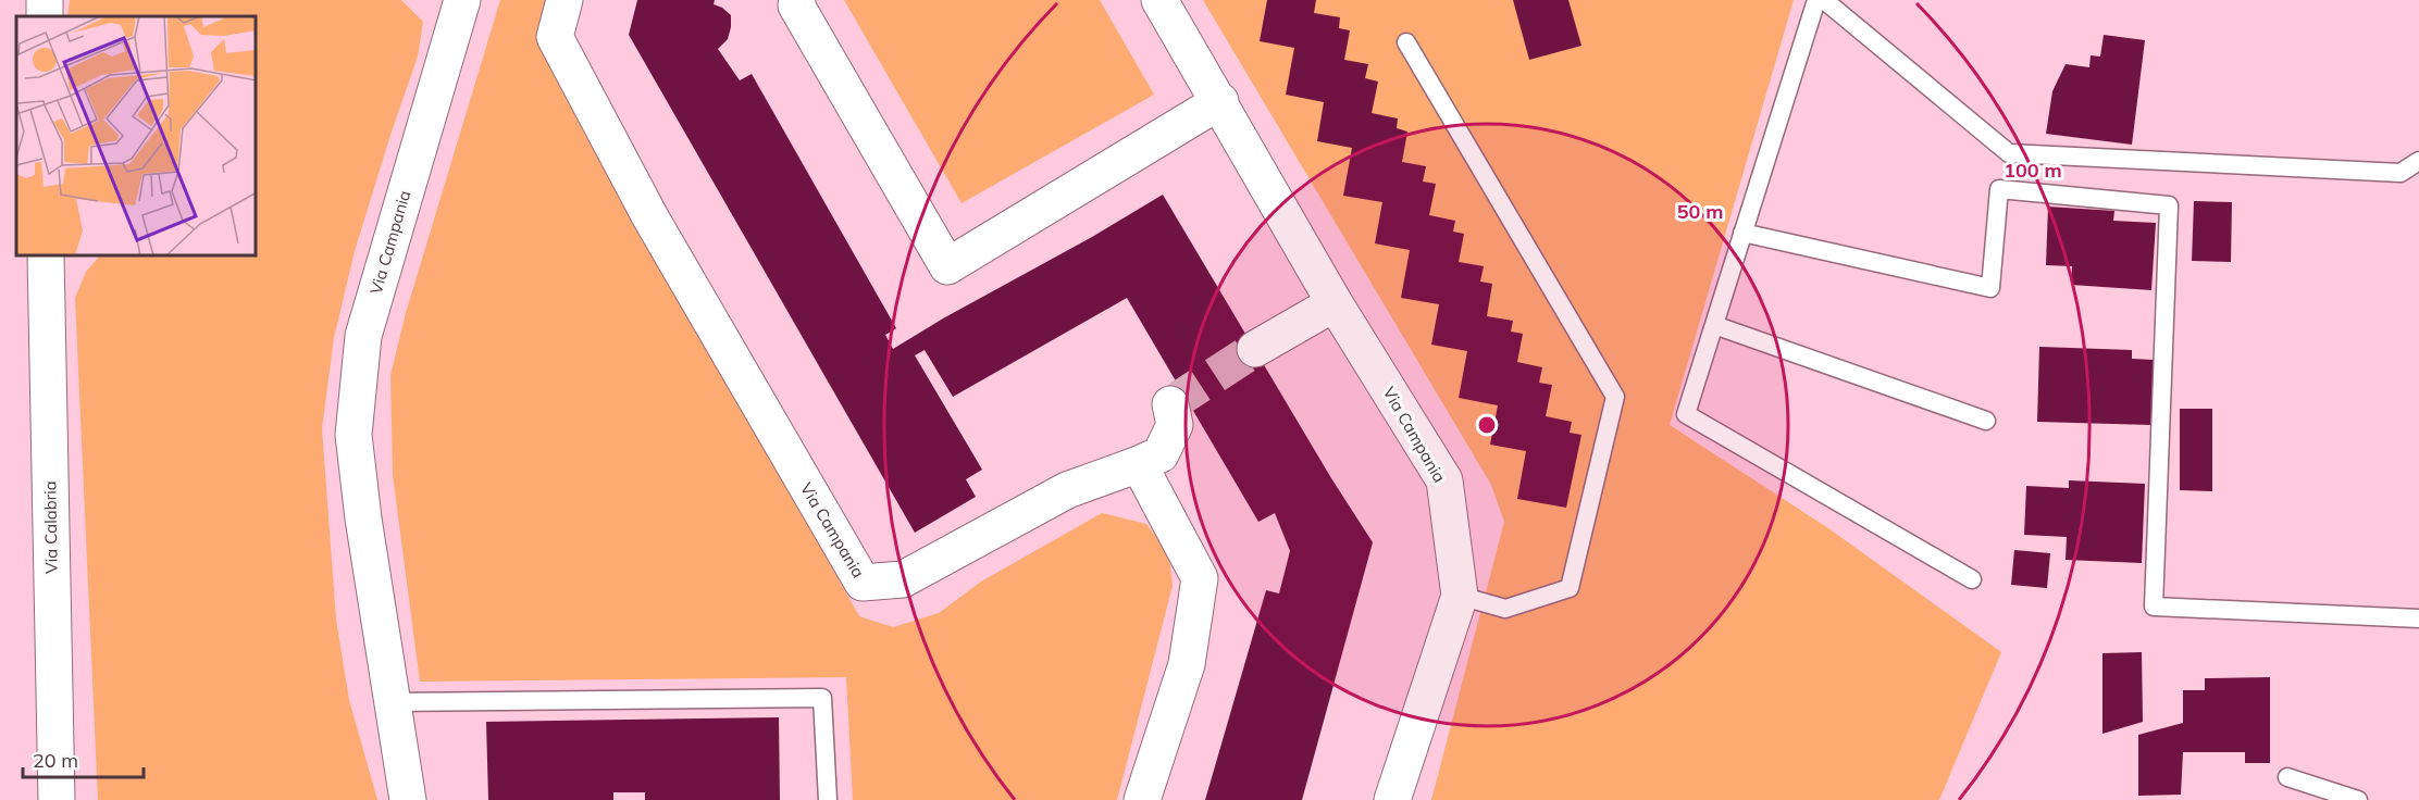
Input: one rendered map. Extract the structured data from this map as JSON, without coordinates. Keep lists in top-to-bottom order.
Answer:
{
  "streets": {
    "street": ["Via Campania", "Via Calabria"]
  },
  "scale_bar": "20 m",
  "rings": ["100 m", "50 m"]
}
